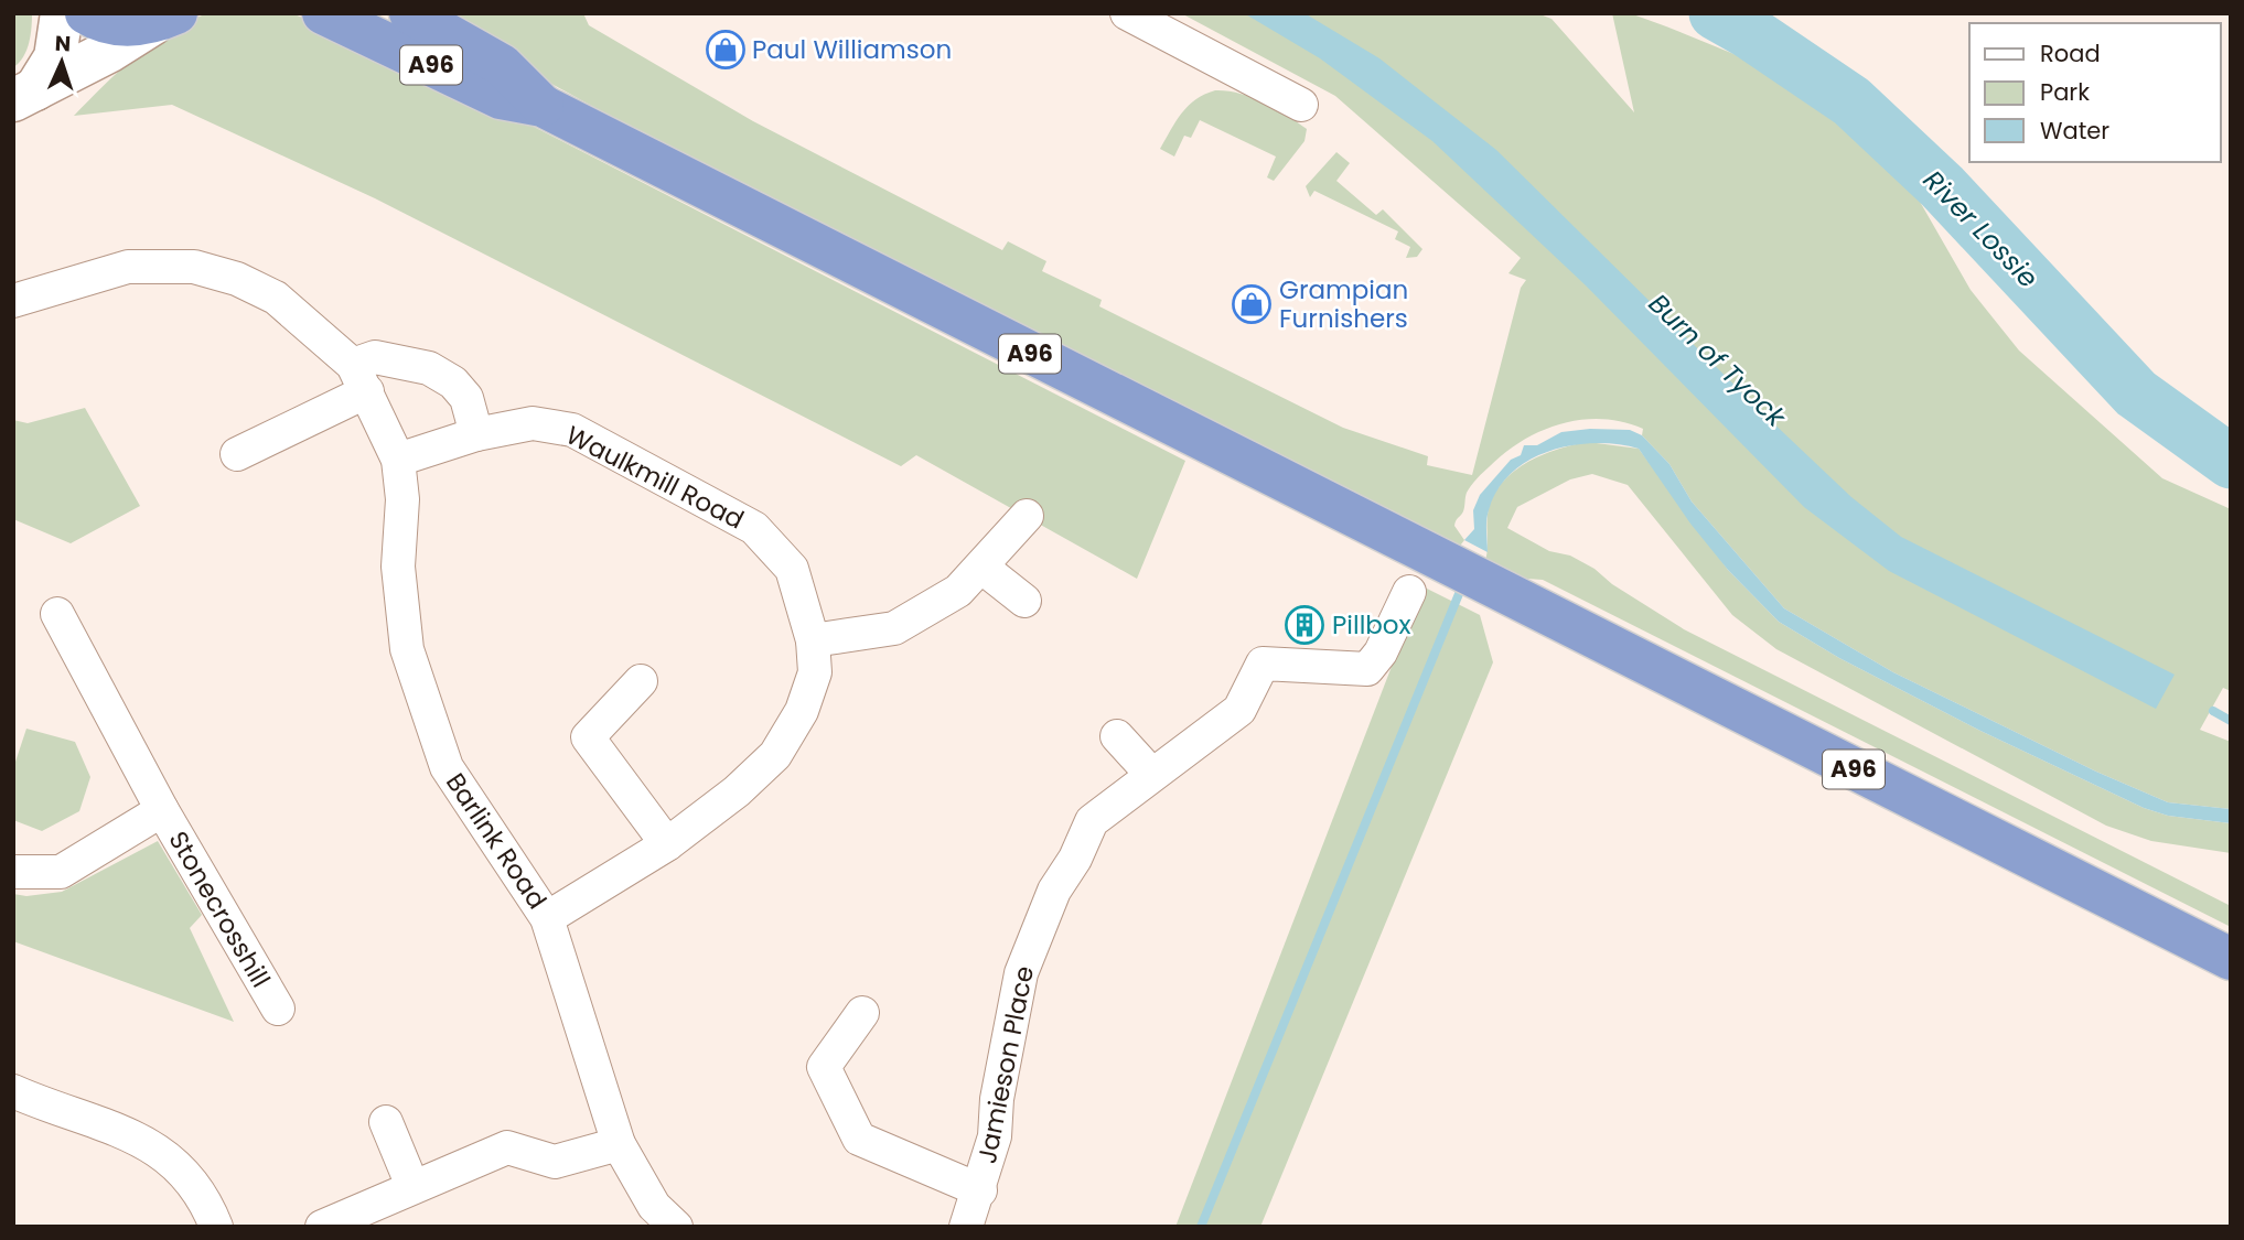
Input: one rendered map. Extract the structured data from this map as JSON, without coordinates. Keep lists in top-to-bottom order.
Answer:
{
  "streets": {
    "highway": ["A96"],
    "street": [
      "Waulkmill Road",
      "Barlink Road",
      "Stonecrosshill",
      "Jamieson Place"
    ]
  },
  "crossings": [
    ["Waulkmill Road", "Barlink Road"]
  ],
  "water": ["River Lossie", "Burn of Tyock"],
  "places": {
    "shop": ["Paul Williamson", "Grampian Furnishers"],
    "building": ["Pillbox"]
  },
  "legend": ["Road", "Park", "Water"],
  "north": "top"
}
